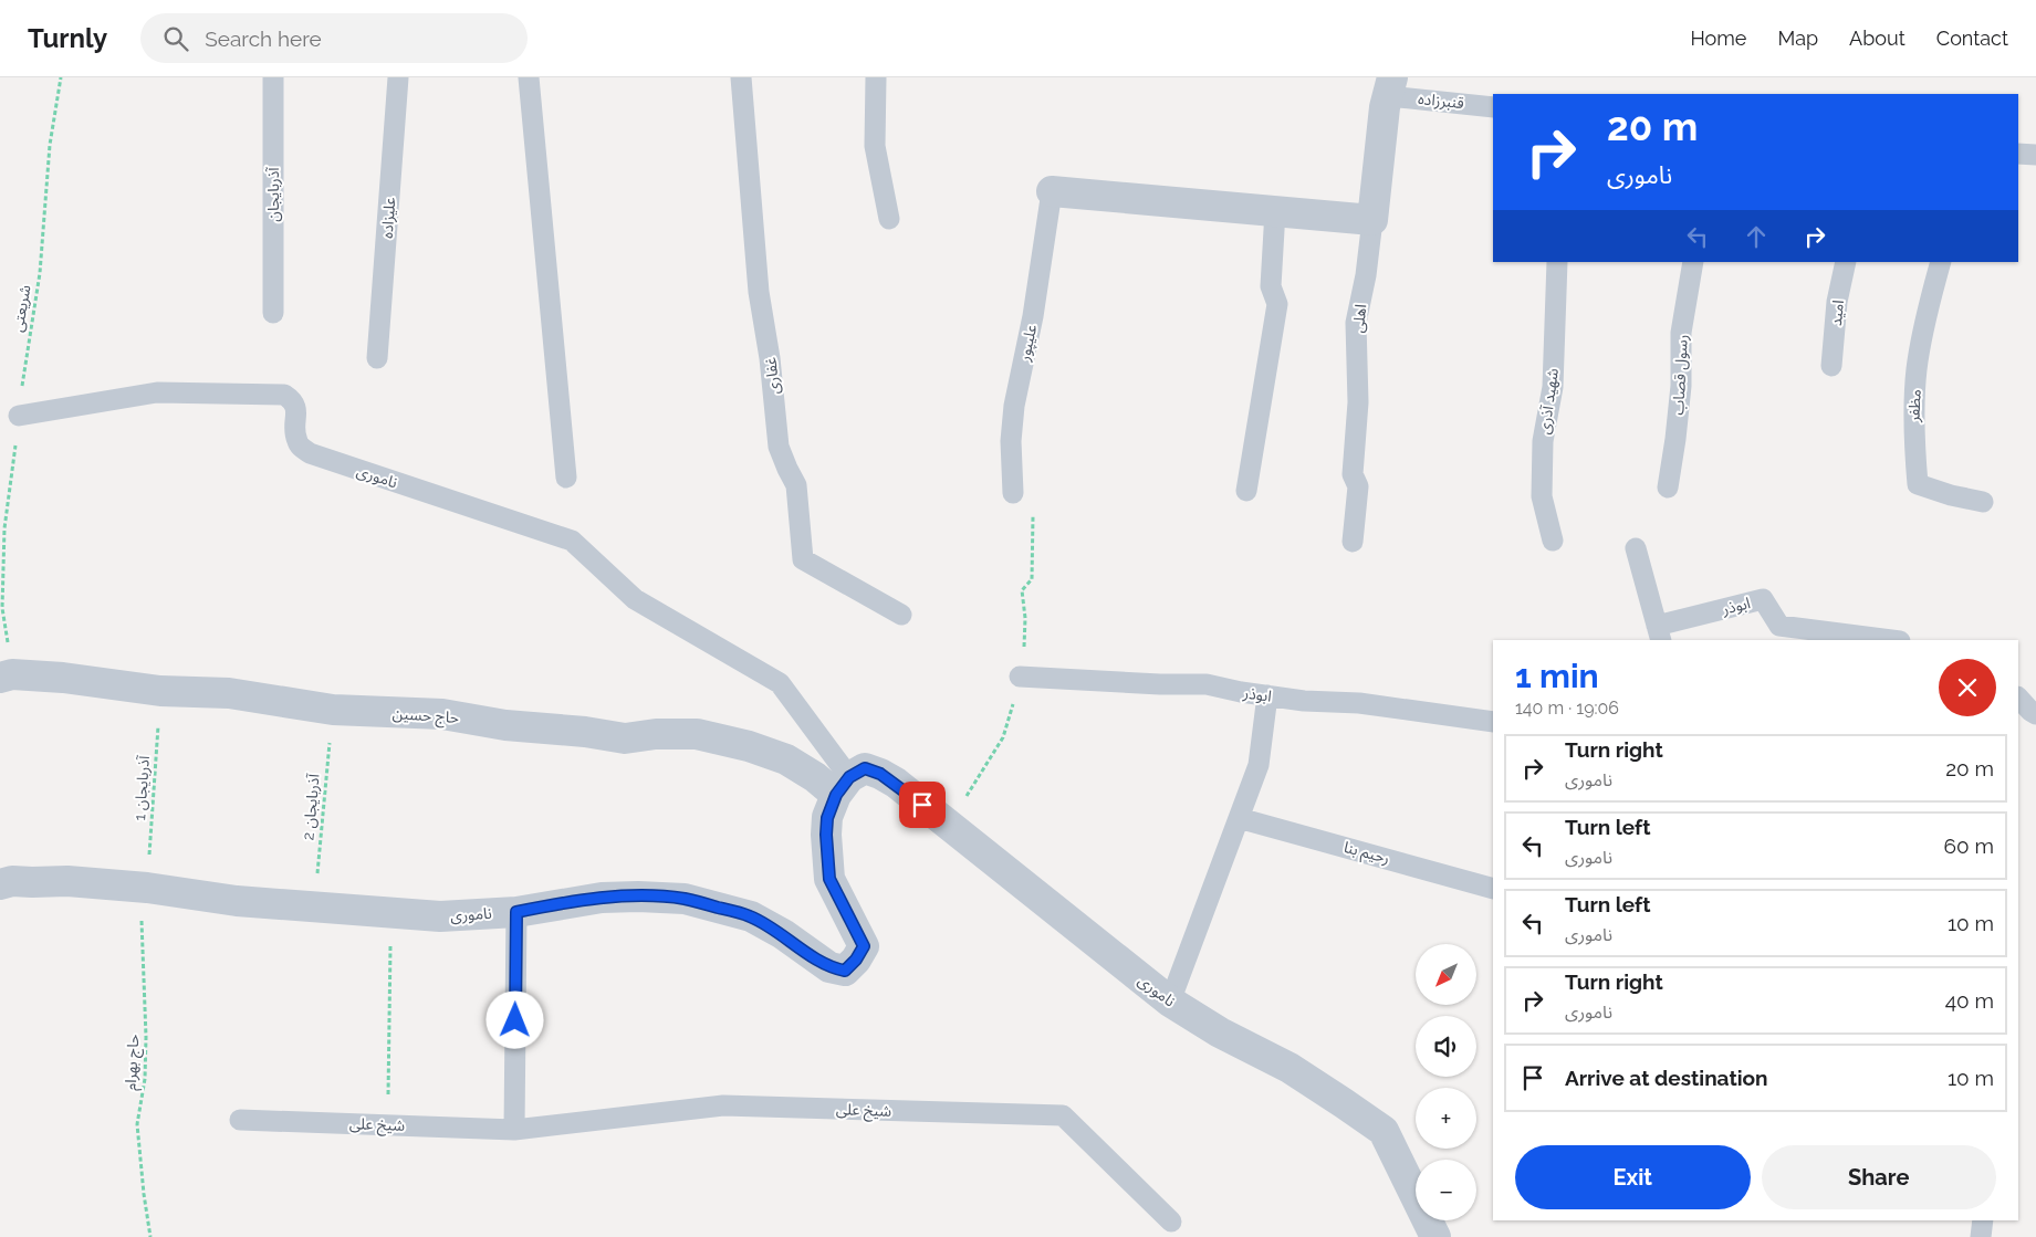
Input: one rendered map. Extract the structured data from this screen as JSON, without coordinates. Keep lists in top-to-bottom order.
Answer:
{
  "streets": {
    "street": ["اهلی", "ناموری", "حاج حسین"],
    "lane": [
      "قنبرزاده",
      "آذربایجان",
      "علیزاده",
      "امید",
      "علیپور",
      "رسول قصاب",
      "غفاری",
      "شهید آذری",
      "مظفر",
      "ابوذر",
      "رحیم بنا",
      "شیخ علی"
    ],
    "path": [
      "شریعتی",
      "آذربایجان 1",
      "آذربایجان 2",
      "حاج بهرام"
    ]
  },
  "crossings": [
    ["قنبرزاده", "اهلی"],
    ["شریعتی", "ناموری"],
    ["شریعتی", "حاج حسین"],
    ["ناموری", "حاج حسین"],
    ["ناموری", "آذربایجان 1"],
    ["ناموری", "آذربایجان 2"],
    ["ناموری", "حاج بهرام"],
    ["حاج حسین", "آذربایجان 1"],
    ["حاج حسین", "آذربایجان 2"],
    ["آذربایجان 1", "حاج بهرام"]
  ],
  "north": "bottom left",
  "page": {
    "header": "Turnly",
    "search": "Search here",
    "nav": [
      "Home",
      "Map",
      "About",
      "Contact"
    ],
    "turn": ["20 m", "ناموری"],
    "heading": ["1 min", "140 m · 19:06"],
    "list": [
      {
        "name": "Turn right",
        "note": "ناموری",
        "value": "20 m"
      },
      {
        "name": "Turn left",
        "note": "ناموری",
        "value": "60 m"
      },
      {
        "name": "Turn left",
        "note": "ناموری",
        "value": "10 m"
      },
      {
        "name": "Turn right",
        "note": "ناموری",
        "value": "40 m"
      },
      {
        "name": "Arrive at destination",
        "value": "10 m"
      }
    ],
    "map_buttons": ["+", "−"],
    "buttons": ["Exit", "Share"]
  }
}
